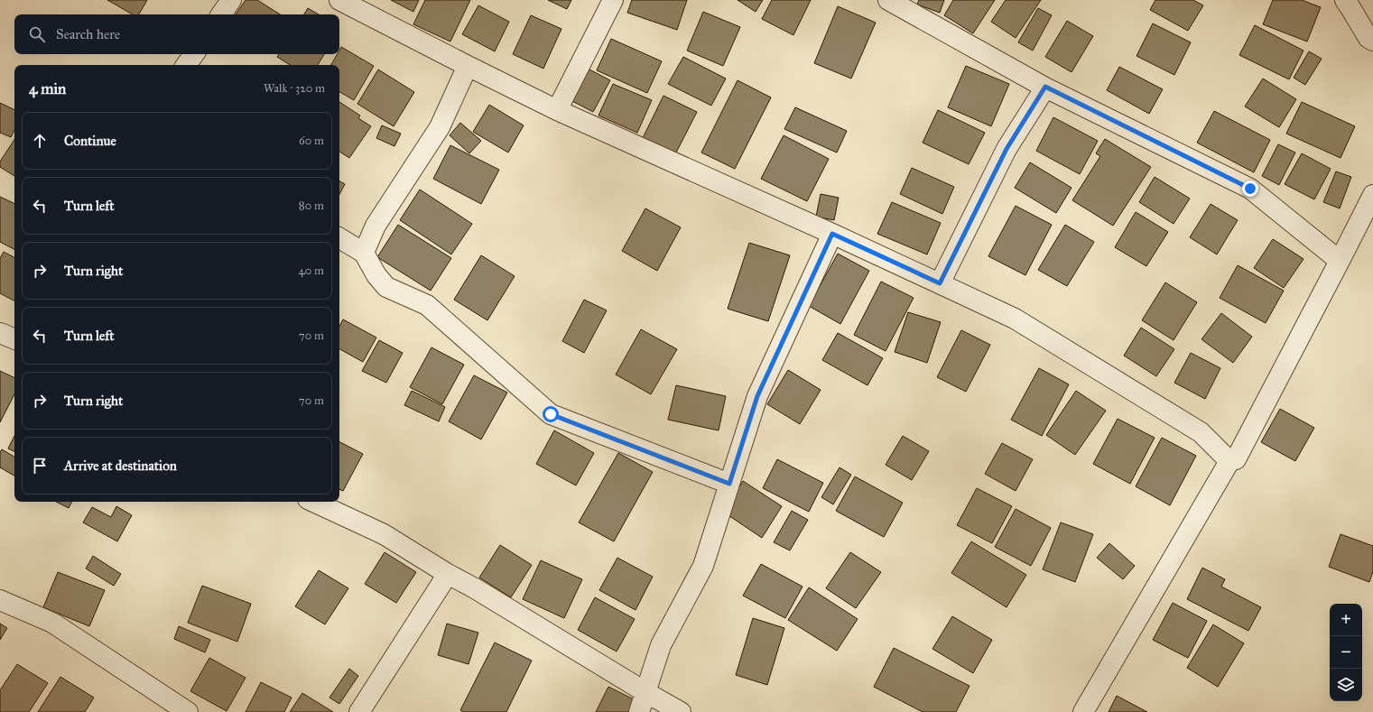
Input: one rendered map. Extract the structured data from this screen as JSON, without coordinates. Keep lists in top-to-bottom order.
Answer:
{
  "page": {
    "search": "Search here",
    "heading": ["4 min", "Walk · 320 m"],
    "list": [
      ["Continue", "60 m"],
      ["Turn left", "80 m"],
      ["Turn right", "40 m"],
      ["Turn left", "70 m"],
      ["Turn right", "70 m"],
      "Arrive at destination"
    ],
    "map_buttons": ["+", "−"]
  }
}
